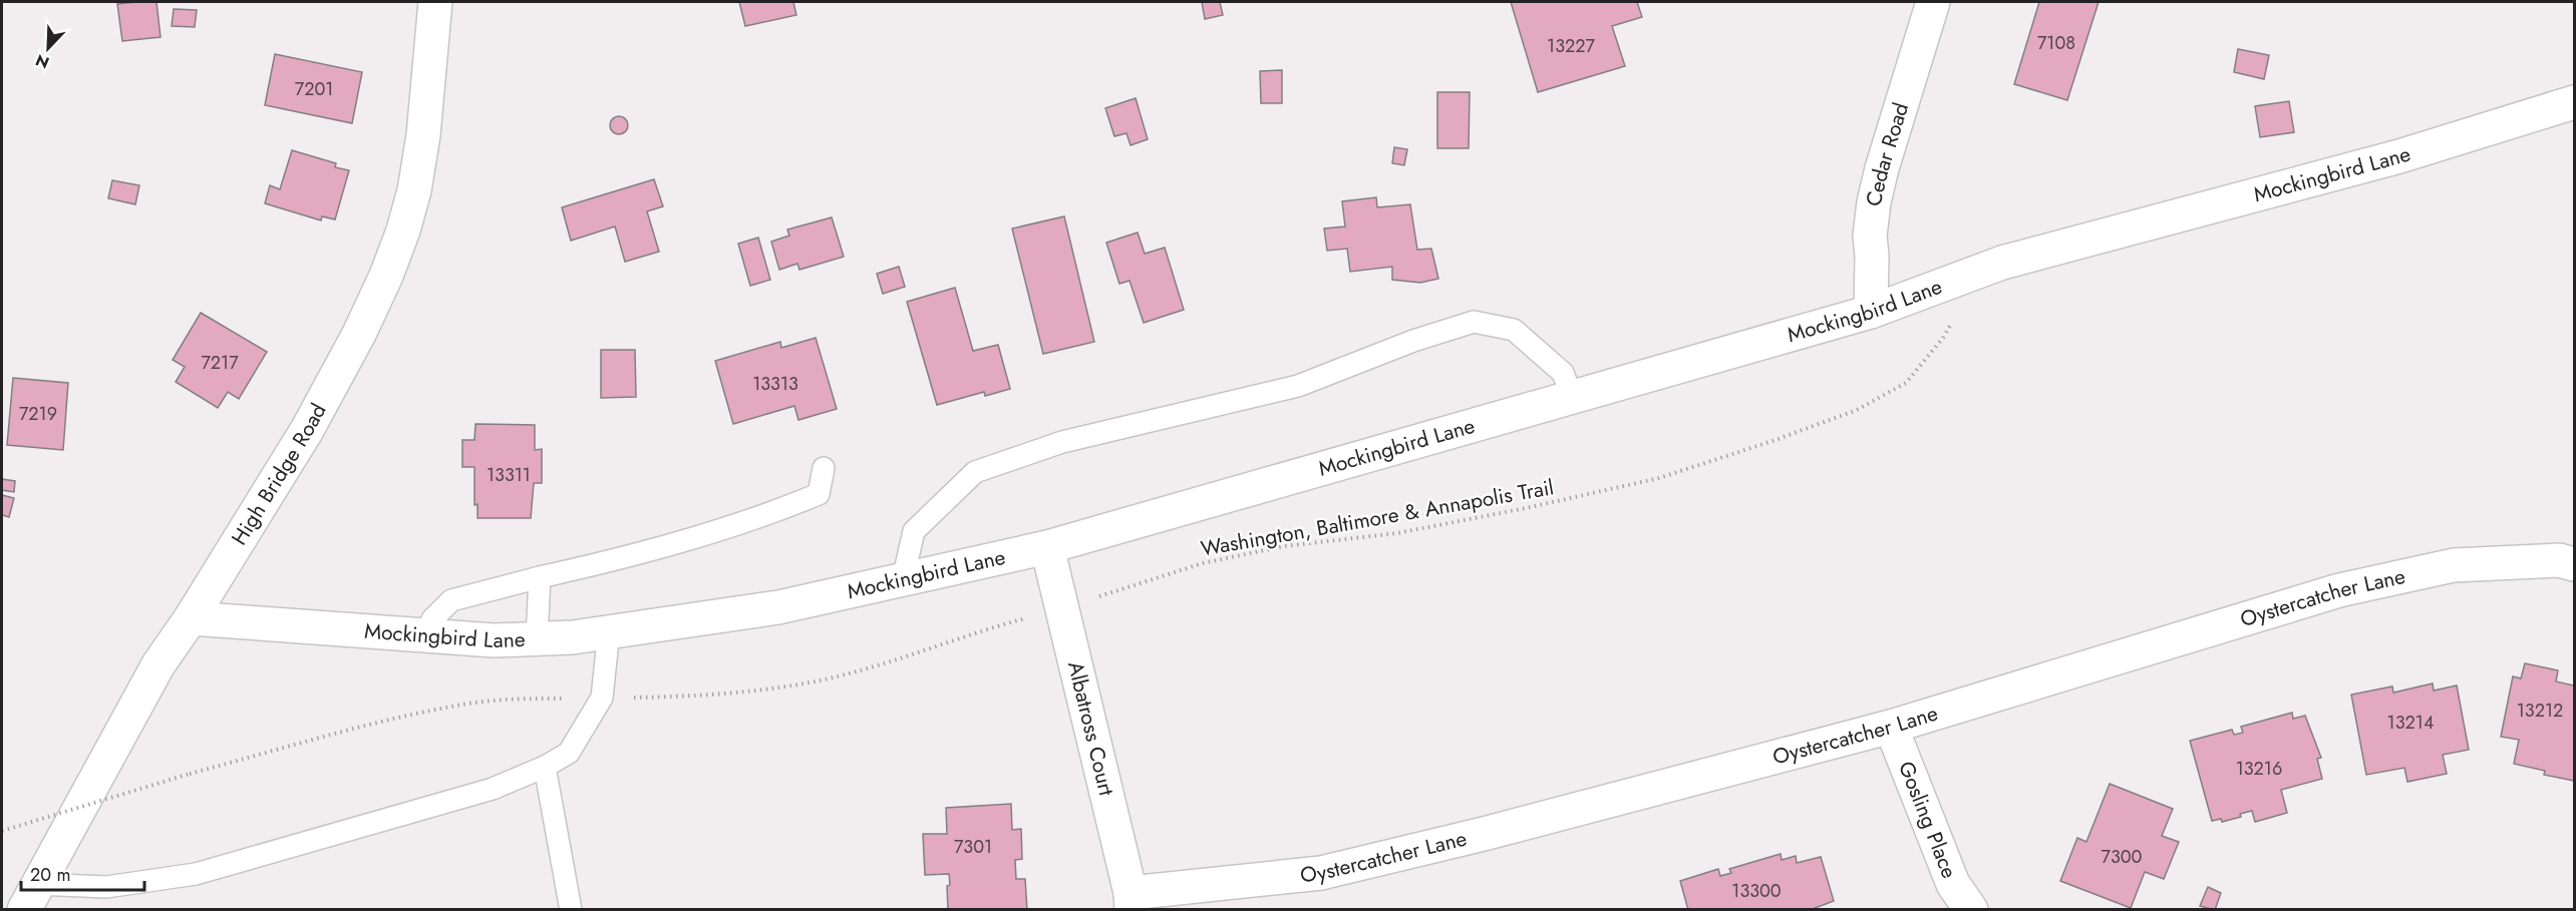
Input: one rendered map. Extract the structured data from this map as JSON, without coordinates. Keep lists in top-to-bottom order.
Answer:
{
  "streets": {
    "street": [
      "Cedar Road",
      "Mockingbird Lane",
      "High Bridge Road",
      "Oystercatcher Lane",
      "Albatross Court",
      "Gosling Place"
    ],
    "path": ["Washington, Baltimore & Annapolis Trail"]
  },
  "crossings": [
    ["Cedar Road", "Mockingbird Lane"],
    ["Mockingbird Lane", "High Bridge Road"],
    ["Mockingbird Lane", "Washington, Baltimore & Annapolis Trail"],
    ["Mockingbird Lane", "Albatross Court"],
    ["Washington, Baltimore & Annapolis Trail", "Albatross Court"],
    ["Oystercatcher Lane", "Albatross Court"],
    ["Oystercatcher Lane", "Gosling Place"]
  ],
  "house_numbers": [
    "7108",
    "13227",
    "7201",
    "7217",
    "13313",
    "7219",
    "13311",
    "13212",
    "13214",
    "13216",
    "7301",
    "7300",
    "13300"
  ],
  "scale_bar": "20 m",
  "north": "bottom left"
}
